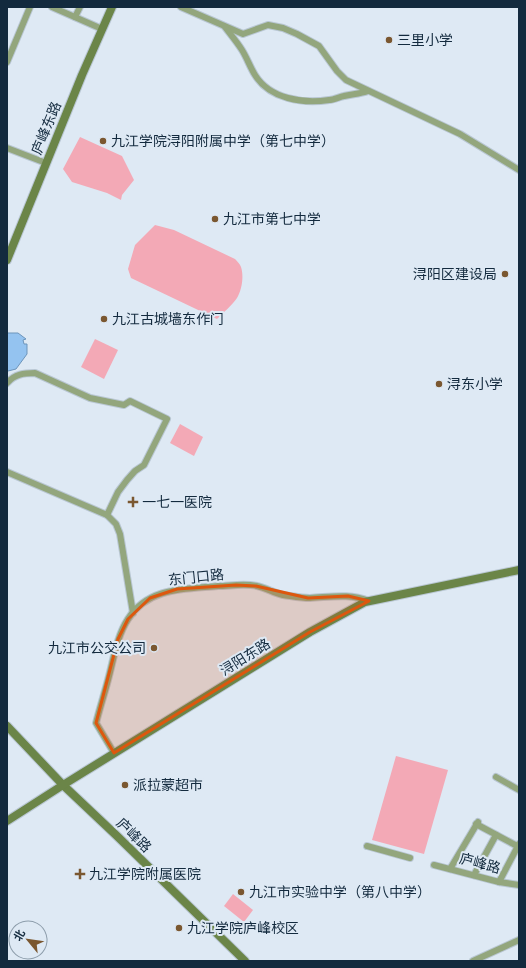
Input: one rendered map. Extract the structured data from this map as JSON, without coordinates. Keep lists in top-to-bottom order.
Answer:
{
  "streets": {
    "main road": ["庐峰东路", "浔阳东路", "庐峰路"],
    "street": ["东门口路"]
  },
  "crossings": [
    ["东门口路", "浔阳东路"],
    ["浔阳东路", "庐峰路"]
  ],
  "places": {
    "other": [
      "三里小学",
      "九江学院浔阳附属中学（第七中学）",
      "九江市第七中学",
      "浔阳区建设局",
      "九江古城墙东作门",
      "浔东小学",
      "九江市公交公司",
      "派拉蒙超市",
      "九江市实验中学（第八中学）",
      "九江学院庐峰校区"
    ],
    "health": ["一七一医院", "九江学院附属医院"]
  },
  "north": "top left"
}
